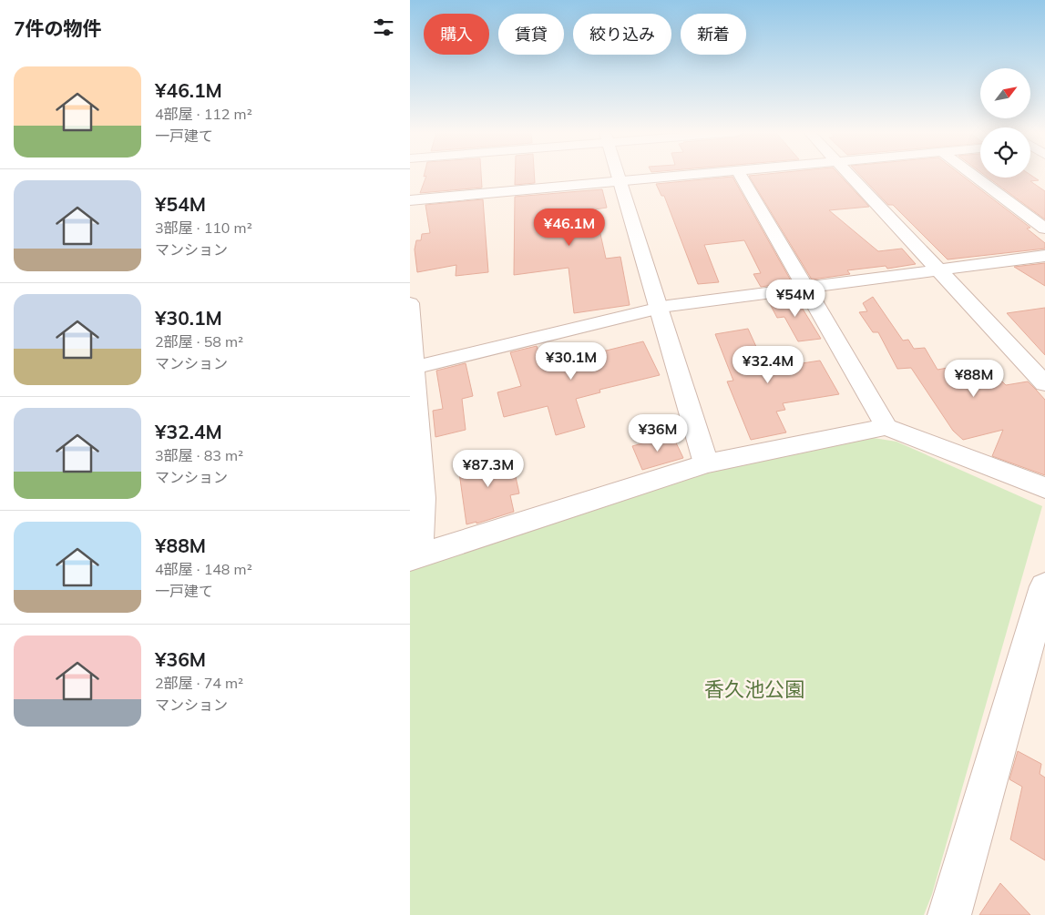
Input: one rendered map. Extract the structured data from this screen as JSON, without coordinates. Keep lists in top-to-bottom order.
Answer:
{
  "parks": ["香久池公園"],
  "north": "top right",
  "page": {
    "heading": "7件の物件",
    "chip": [
      "購入",
      "賃貸",
      "絞り込み",
      "新着"
    ],
    "list": [
      {
        "name": "¥46.1M",
        "note": "4部屋 · 112 m² · 一戸建て"
      },
      {
        "name": "¥54M",
        "note": "3部屋 · 110 m² · マンション"
      },
      {
        "name": "¥30.1M",
        "note": "2部屋 · 58 m² · マンション"
      },
      {
        "name": "¥32.4M",
        "note": "3部屋 · 83 m² · マンション"
      },
      {
        "name": "¥88M",
        "note": "4部屋 · 148 m² · 一戸建て"
      },
      {
        "name": "¥36M",
        "note": "2部屋 · 74 m² · マンション"
      }
    ],
    "price": [
      "¥46.1M",
      "¥54M",
      "¥30.1M",
      "¥32.4M",
      "¥88M",
      "¥36M",
      "¥87.3M"
    ]
  }
}
